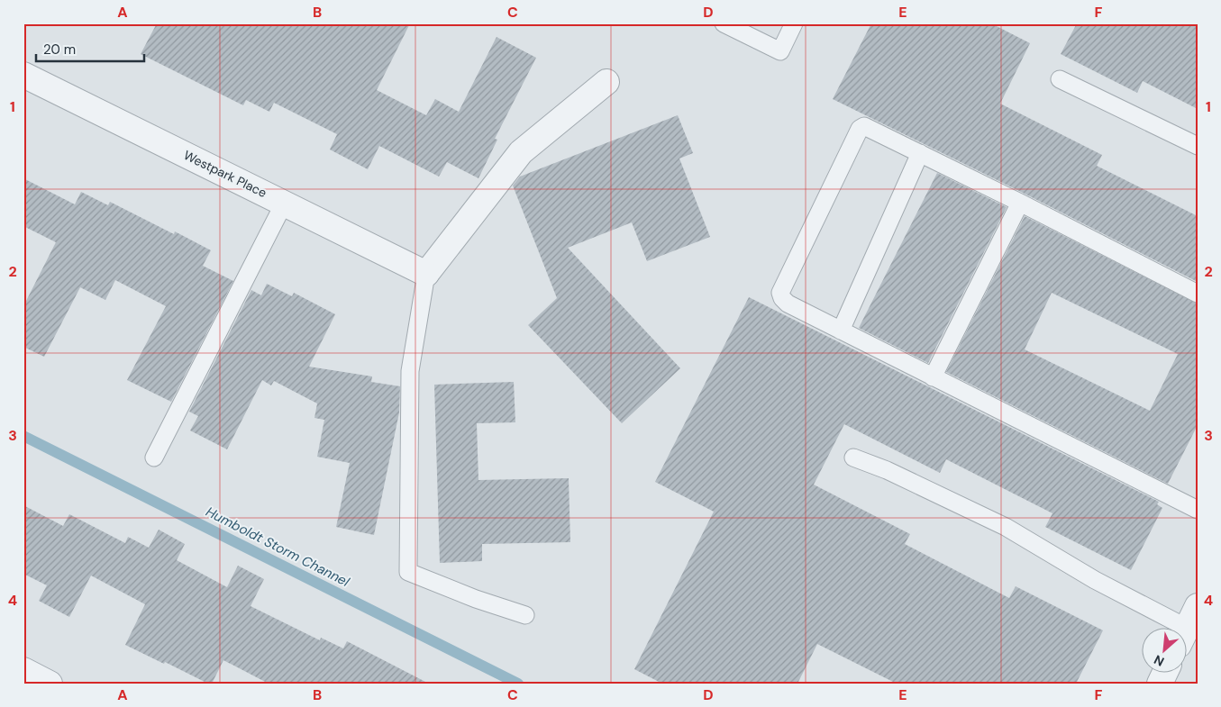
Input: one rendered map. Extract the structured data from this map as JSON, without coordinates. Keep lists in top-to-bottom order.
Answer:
{
  "streets": {
    "street": ["Westpark Place"]
  },
  "water": ["Humboldt Storm Channel"],
  "scale_bar": "20 m",
  "north": "bottom left",
  "grid": {
    "columns": [
      "A",
      "B",
      "C",
      "D",
      "E",
      "F"
    ],
    "rows": [
      "1",
      "2",
      "3",
      "4"
    ]
  }
}
